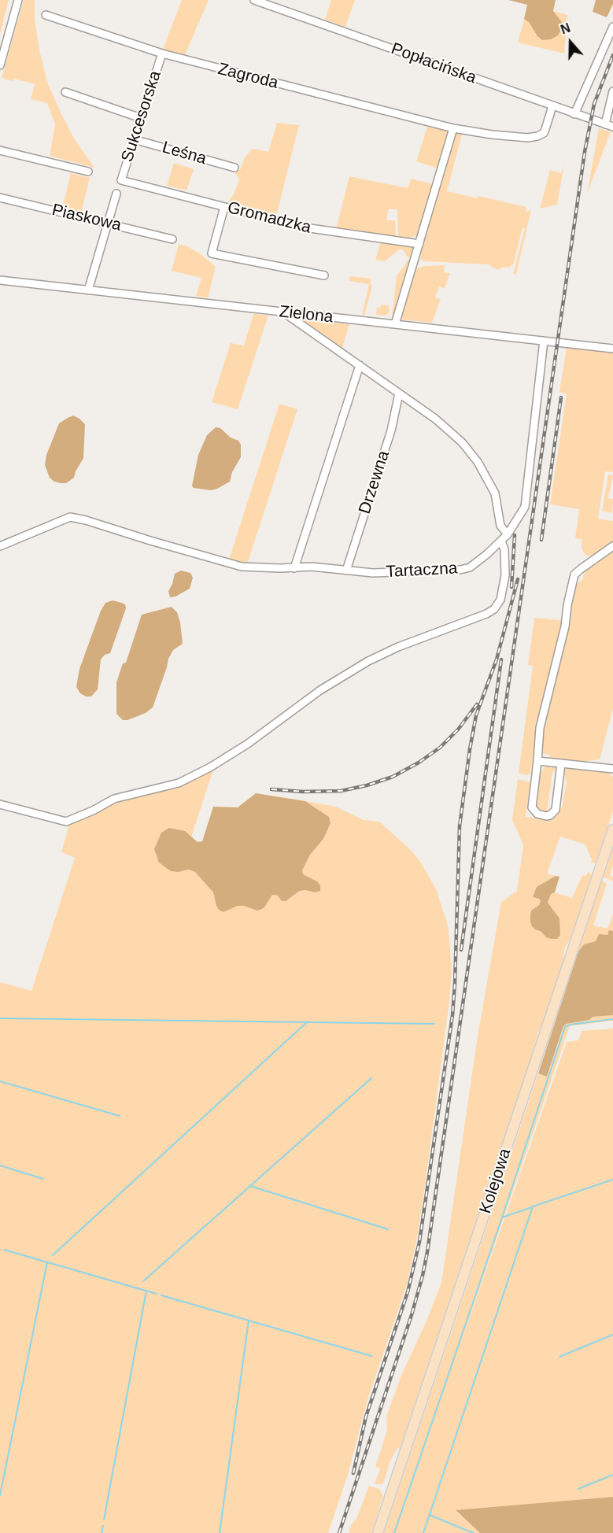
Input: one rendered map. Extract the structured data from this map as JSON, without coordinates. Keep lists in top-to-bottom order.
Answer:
{
  "streets": {
    "main road": ["Kolejowa"],
    "street": [
      "Popłacińska",
      "Zagroda",
      "Sukcesorska",
      "Leśna",
      "Piaskowa",
      "Gromadzka",
      "Zielona",
      "Drzewna",
      "Tartaczna"
    ]
  },
  "crossings": [
    ["Popłacińska", "Zagroda"],
    ["Zagroda", "Sukcesorska"],
    ["Sukcesorska", "Leśna"],
    ["Sukcesorska", "Gromadzka"],
    ["Zielona", "Tartaczna"],
    ["Drzewna", "Tartaczna"]
  ],
  "north": "top"
}
